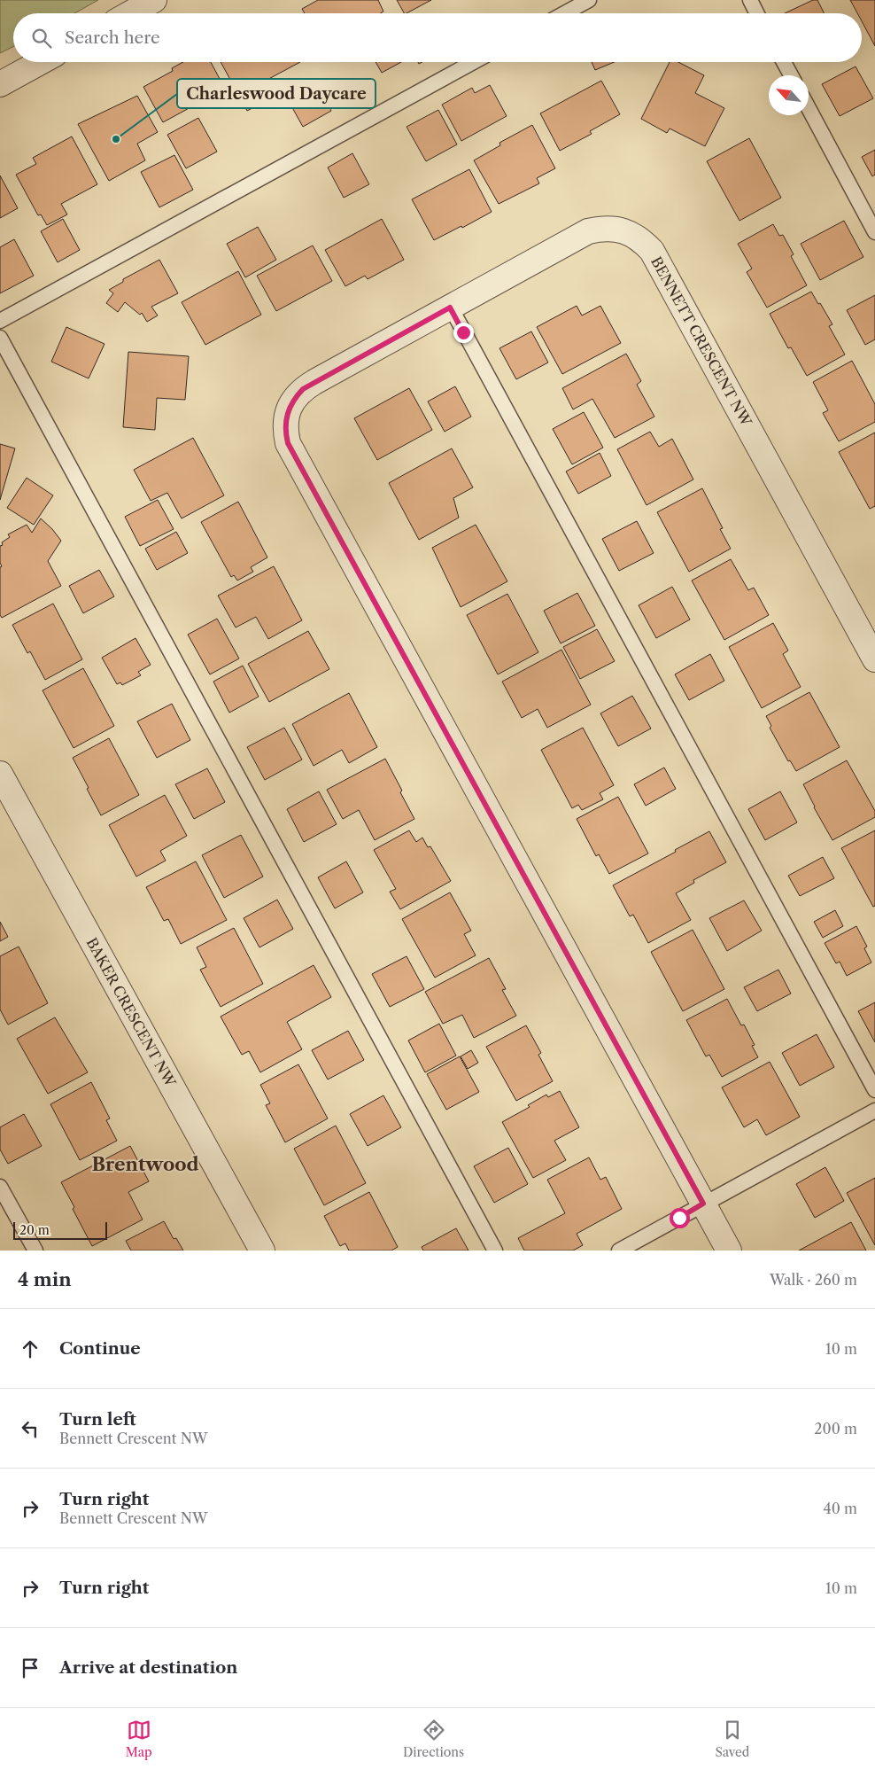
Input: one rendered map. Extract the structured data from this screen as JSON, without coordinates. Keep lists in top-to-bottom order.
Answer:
{
  "streets": {
    "street": ["BENNETT CRESCENT NW", "BAKER CRESCENT NW"]
  },
  "districts": ["Brentwood"],
  "places": ["Charleswood Daycare"],
  "scale_bar": "20 m",
  "north": "top left",
  "page": {
    "search": "Search here",
    "scale": "20 m",
    "heading": ["4 min", "Walk · 260 m"],
    "list": [
      ["Continue", "10 m"],
      ["Turn left", "Bennett Crescent NW", "200 m"],
      ["Turn right", "Bennett Crescent NW", "40 m"],
      ["Turn right", "10 m"],
      "Arrive at destination"
    ],
    "nav": ["Map", "Directions", "Saved"]
  }
}
